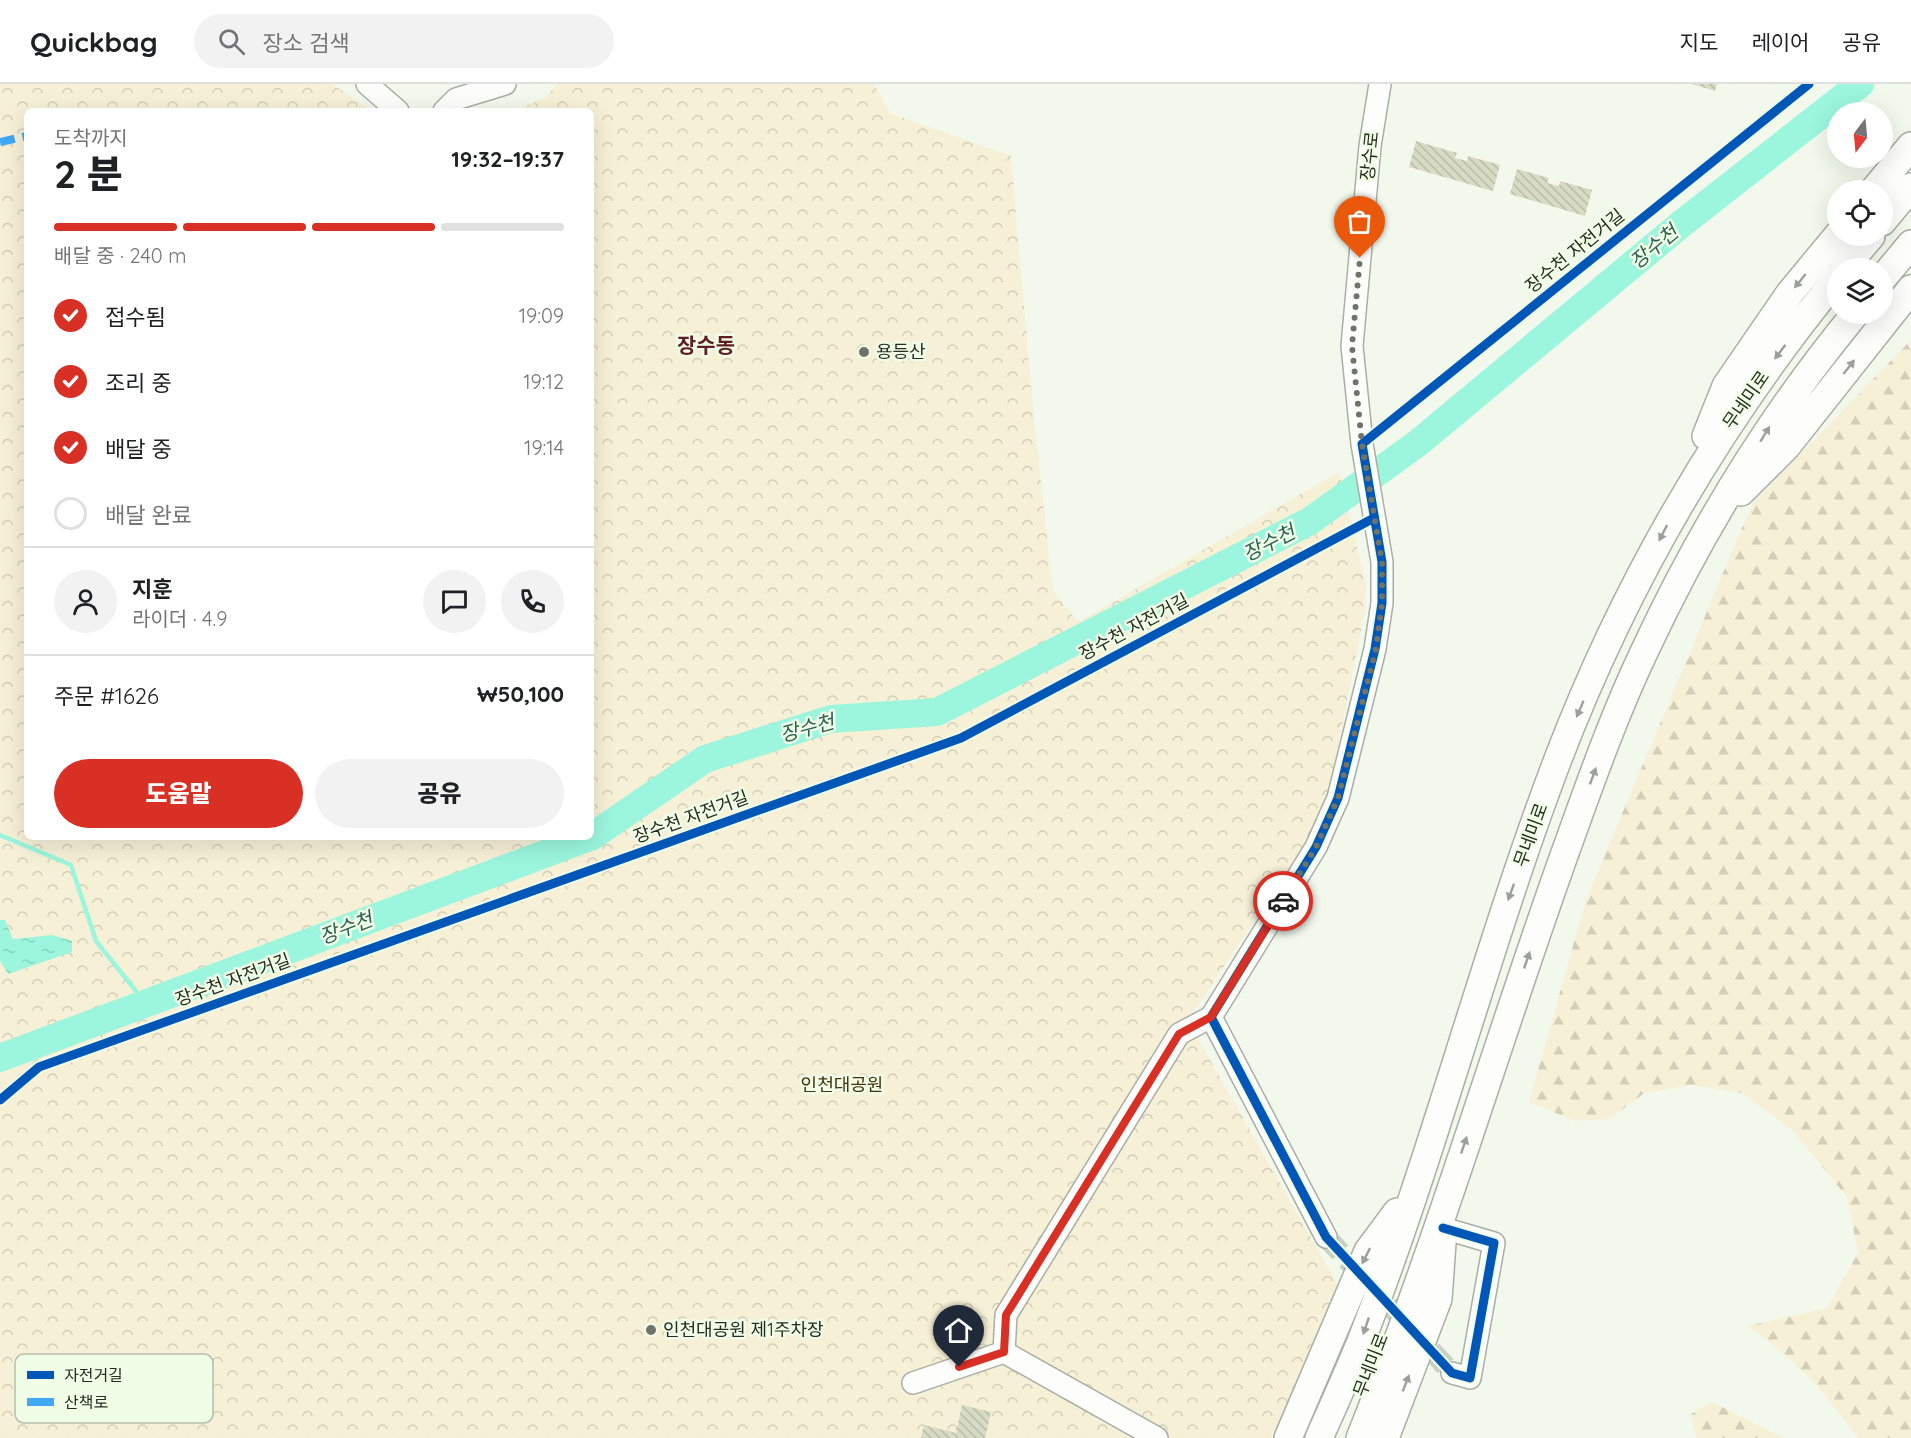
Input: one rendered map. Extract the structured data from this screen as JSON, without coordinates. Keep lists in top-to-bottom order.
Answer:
{
  "streets": {
    "main road": ["무네미로"],
    "street": ["장수로"],
    "cycle path": ["장수천 자전거길"]
  },
  "districts": ["장수동"],
  "water": ["장수천"],
  "parks": ["인천대공원"],
  "places": ["용등산", "인천대공원 제1주차장"],
  "legend": ["자전거길", "산책로"],
  "north": "bottom",
  "page": {
    "header": "Quickbag",
    "search": "장소 검색",
    "nav": ["지도", "레이어", "공유"],
    "heading": ["2 분", "도착까지", "19:32–19:37"],
    "panel": [
      "지훈",
      "라이더 · 4.9",
      "주문 #1626",
      "₩50,100"
    ],
    "bar": "배달 중 · 240 m",
    "list": [
      ["접수됨", "19:09"],
      ["조리 중", "19:12"],
      ["배달 중", "19:14"],
      "배달 완료"
    ],
    "buttons": ["도움말", "공유"]
  }
}
